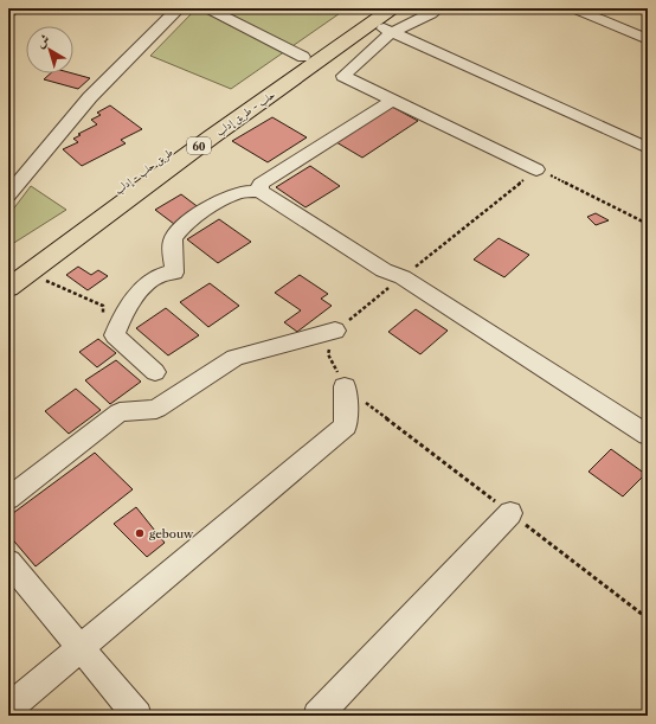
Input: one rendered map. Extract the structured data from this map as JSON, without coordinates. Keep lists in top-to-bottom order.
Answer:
{
  "streets": {
    "highway": ["حلب - طريق إدلب", "60", "طريق حلب - إدلب"]
  },
  "crossings": [
    ["حلب - طريق إدلب", "طريق حلب - إدلب"]
  ],
  "places": ["gebouw"],
  "north": "top left"
}
